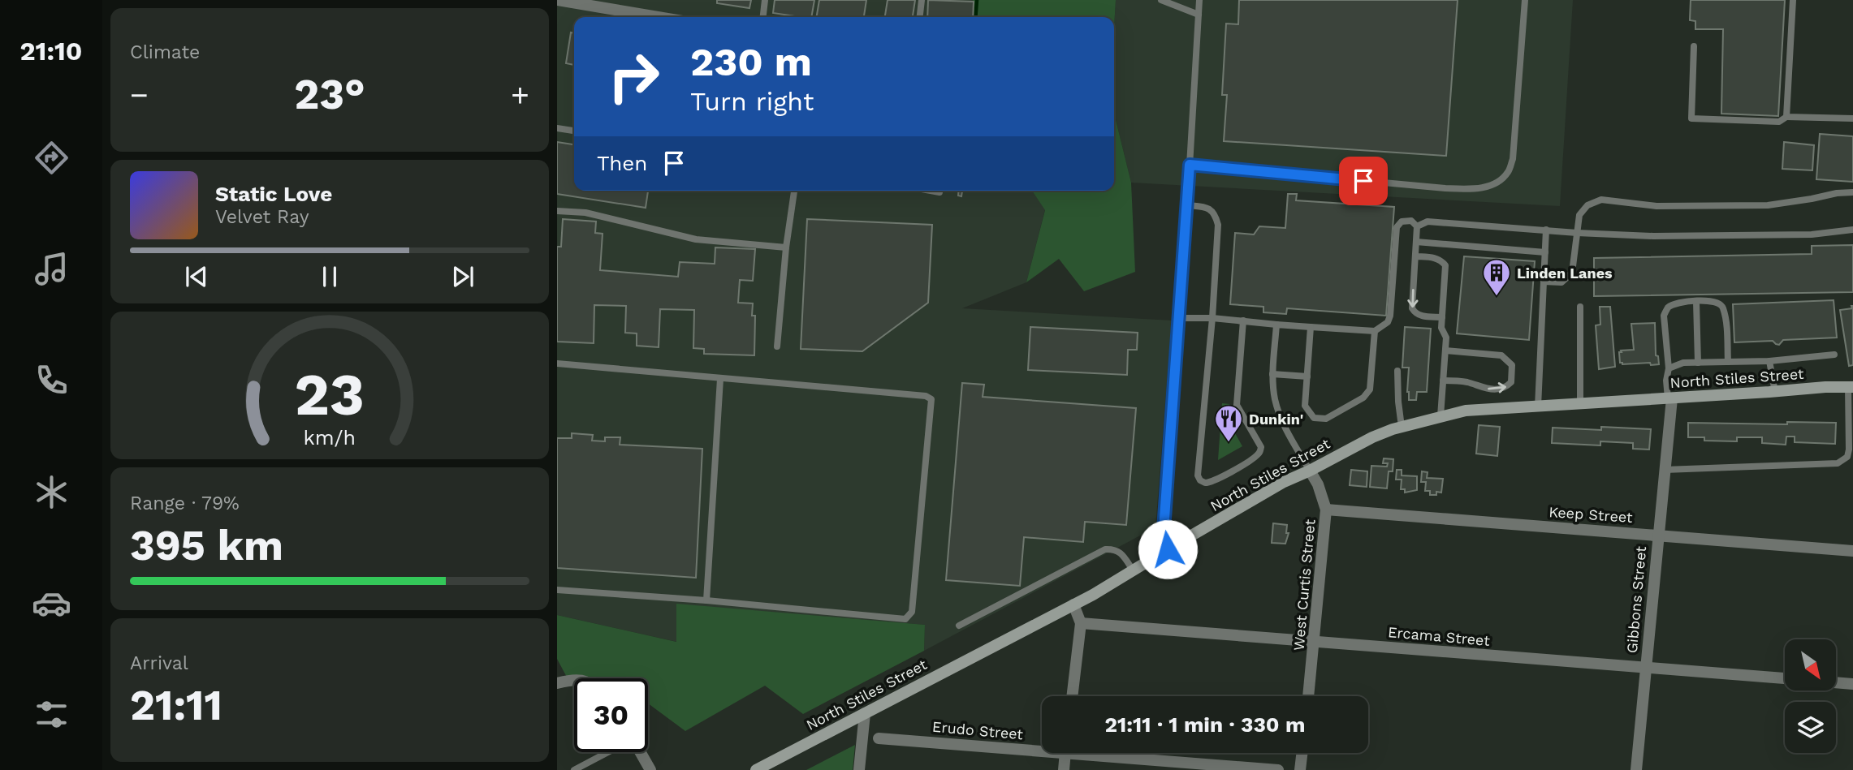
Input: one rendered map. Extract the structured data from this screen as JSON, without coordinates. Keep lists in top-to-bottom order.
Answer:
{
  "streets": {
    "main road": ["North Stiles Street"],
    "street": [
      "Keep Street",
      "West Curtis Street",
      "Gibbons Street",
      "Ercama Street",
      "Erudo Street"
    ]
  },
  "crossings": [
    ["North Stiles Street", "West Curtis Street"],
    ["North Stiles Street", "Gibbons Street"],
    ["Keep Street", "West Curtis Street"],
    ["Keep Street", "Gibbons Street"],
    ["West Curtis Street", "Ercama Street"],
    ["Gibbons Street", "Ercama Street"]
  ],
  "places": {
    "building": ["Linden Lanes"],
    "restaurant": ["Dunkin'"]
  },
  "north": "bottom right",
  "page": {
    "tabs": "21:10",
    "tile": [
      "Climate",
      ["Range · 79%", "395 km"],
      ["Arrival", "21:11"]
    ],
    "turn": ["230 m", "Turn right"],
    "heat": ["−", "23°", "+"],
    "then": "Then",
    "song": ["Static Love", "Velvet Ray"],
    "limit": "30",
    "trip": "21:11 · 1 min · 330 m",
    "gauge": ["23", "km/h"]
  }
}
